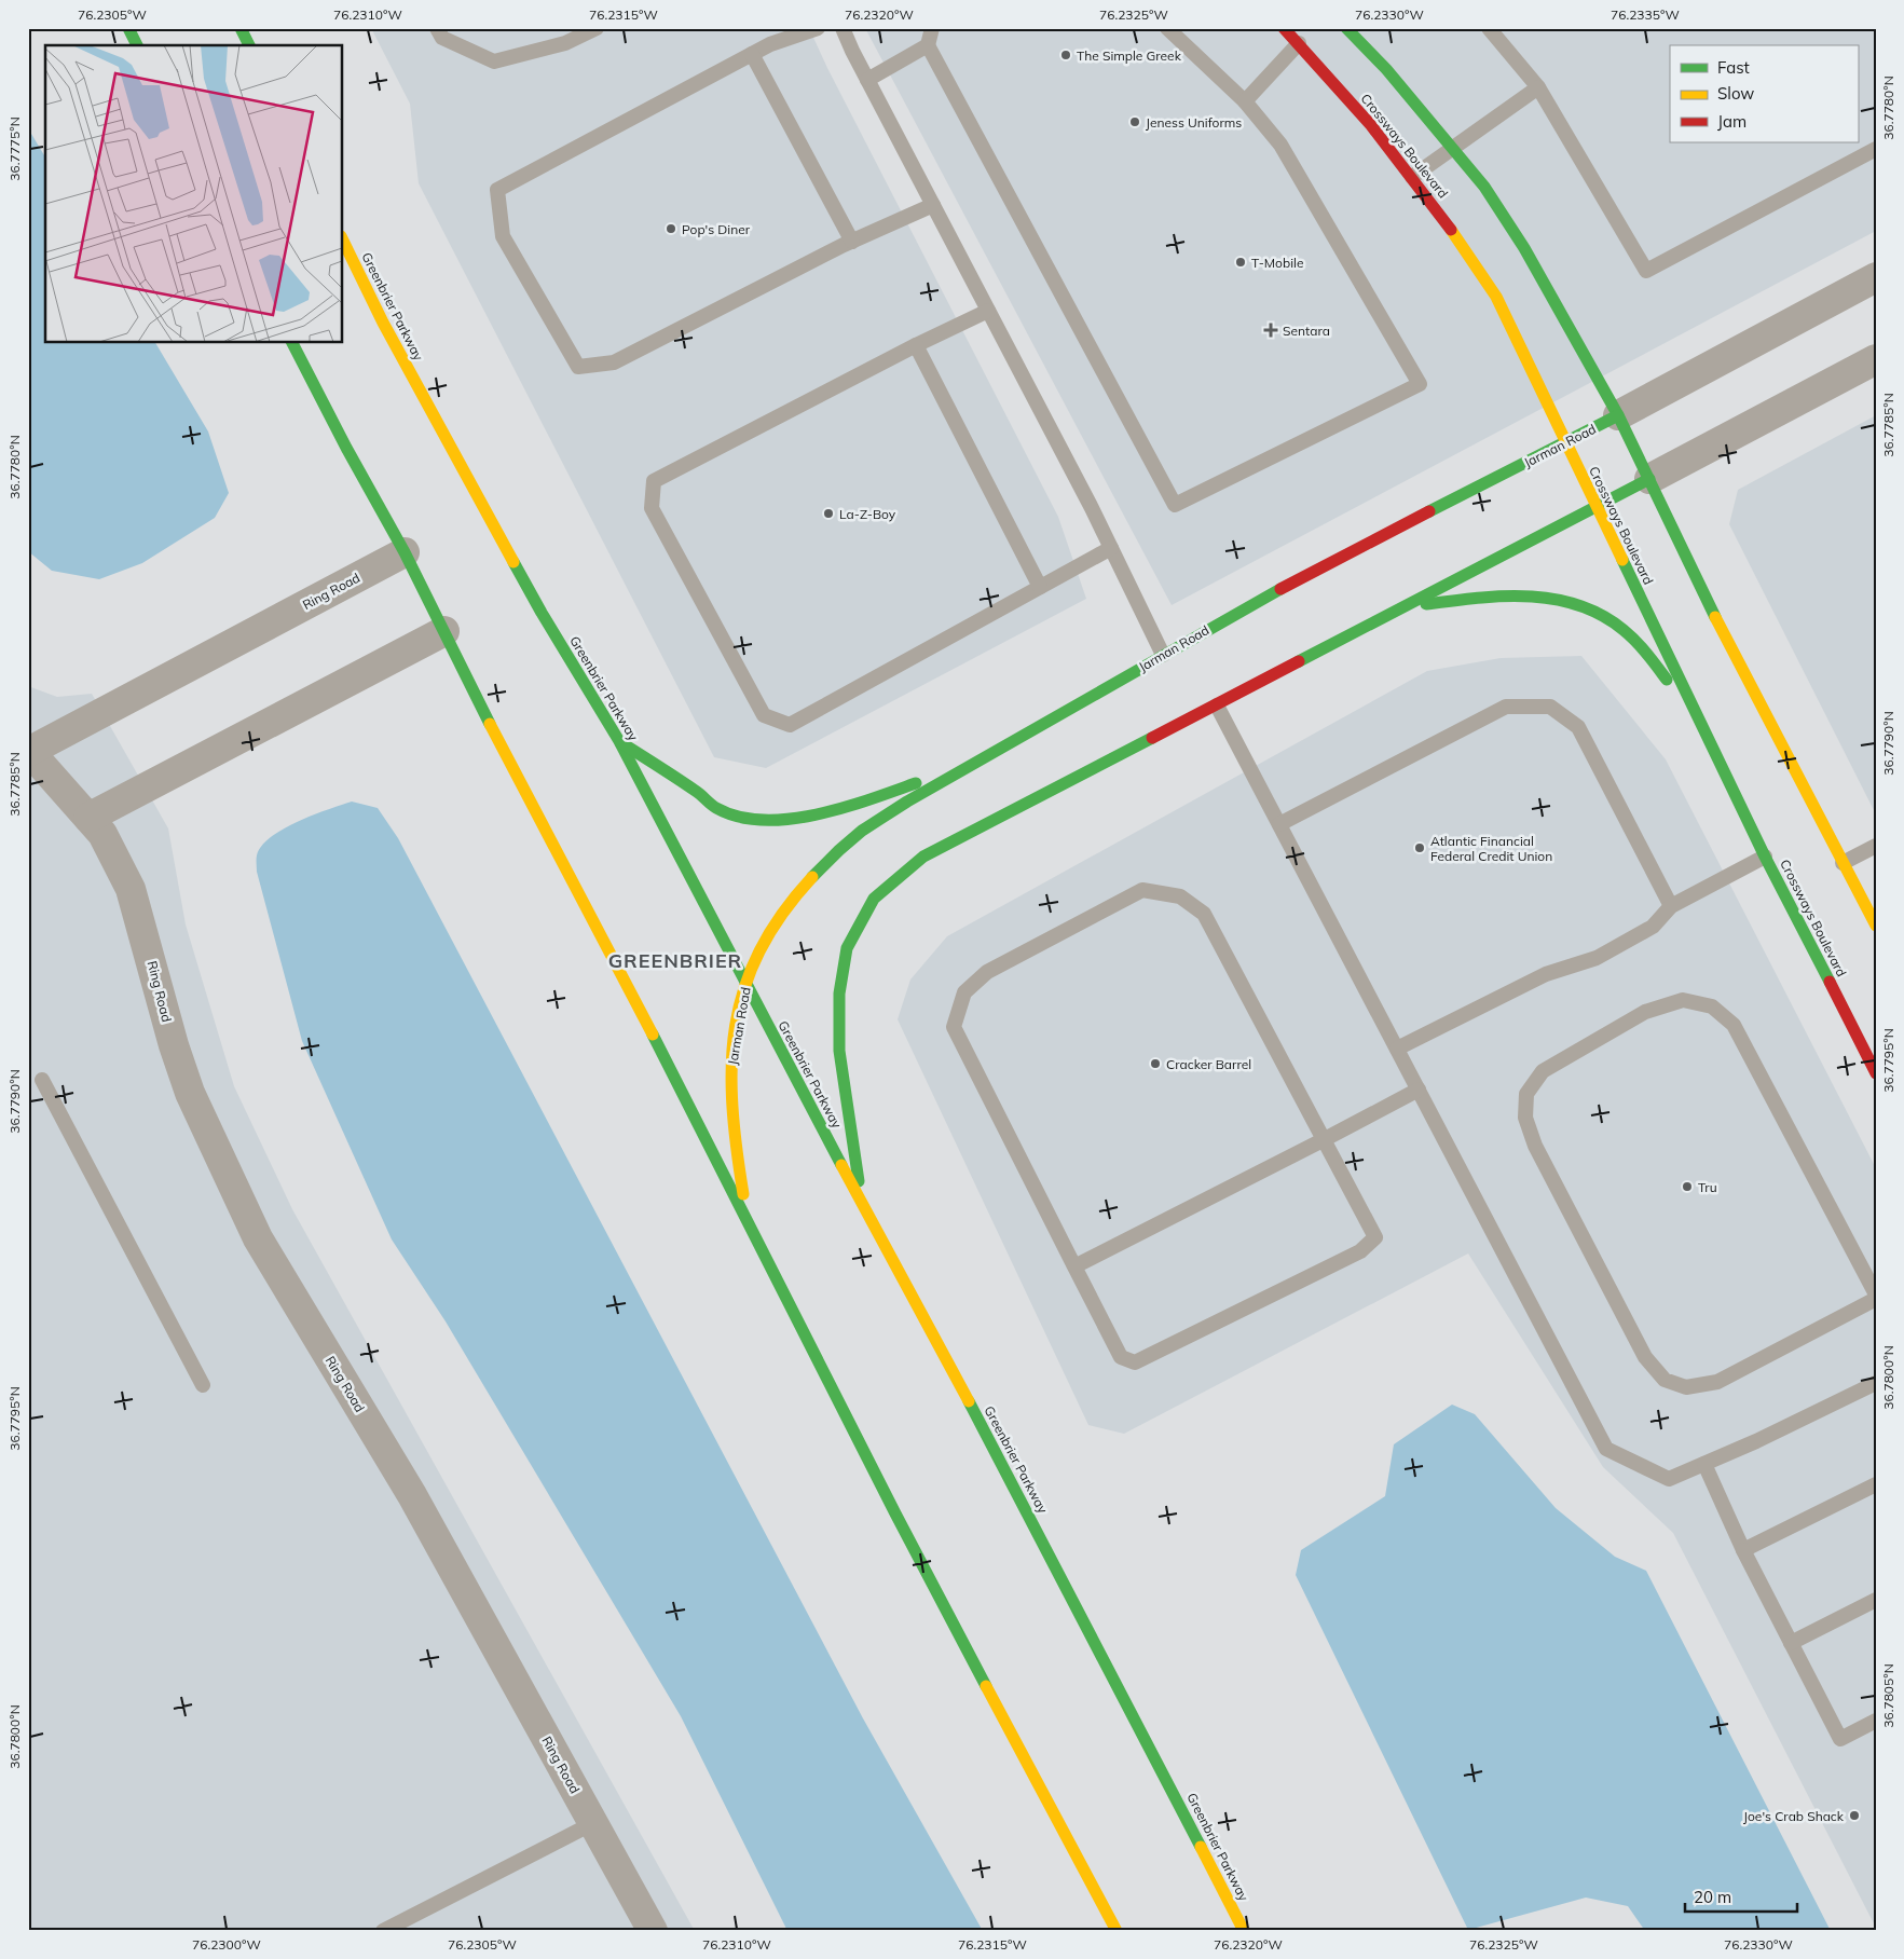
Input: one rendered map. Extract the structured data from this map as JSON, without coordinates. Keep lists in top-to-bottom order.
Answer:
{
  "streets": {
    "street": [
      "Crossways Boulevard",
      "Greenbrier Parkway",
      "Jarman Road",
      "Ring Road"
    ]
  },
  "crossings": [
    ["Crossways Boulevard", "Jarman Road"],
    ["Greenbrier Parkway", "Jarman Road"]
  ],
  "districts": ["GREENBRIER"],
  "places": {
    "other": [
      "The Simple Greek",
      "Jeness Uniforms",
      "Pop's Diner",
      "T-Mobile",
      "La-Z-Boy",
      "Atlantic Financial Federal Credit Union",
      "Cracker Barrel",
      "Tru",
      "Joe's Crab Shack"
    ],
    "health": ["Sentara"]
  },
  "legend": ["Fast", "Slow", "Jam"],
  "scale_bar": "20 m",
  "coordinates": [
    "76.2305°W",
    "76.2310°W",
    "76.2315°W",
    "76.2320°W",
    "76.2325°W",
    "76.2330°W",
    "76.2335°W",
    "36.7780°N",
    "36.7775°N",
    "36.7785°N",
    "36.7790°N",
    "36.7795°N",
    "36.7800°N",
    "36.7805°N",
    "76.2300°W"
  ]
}
